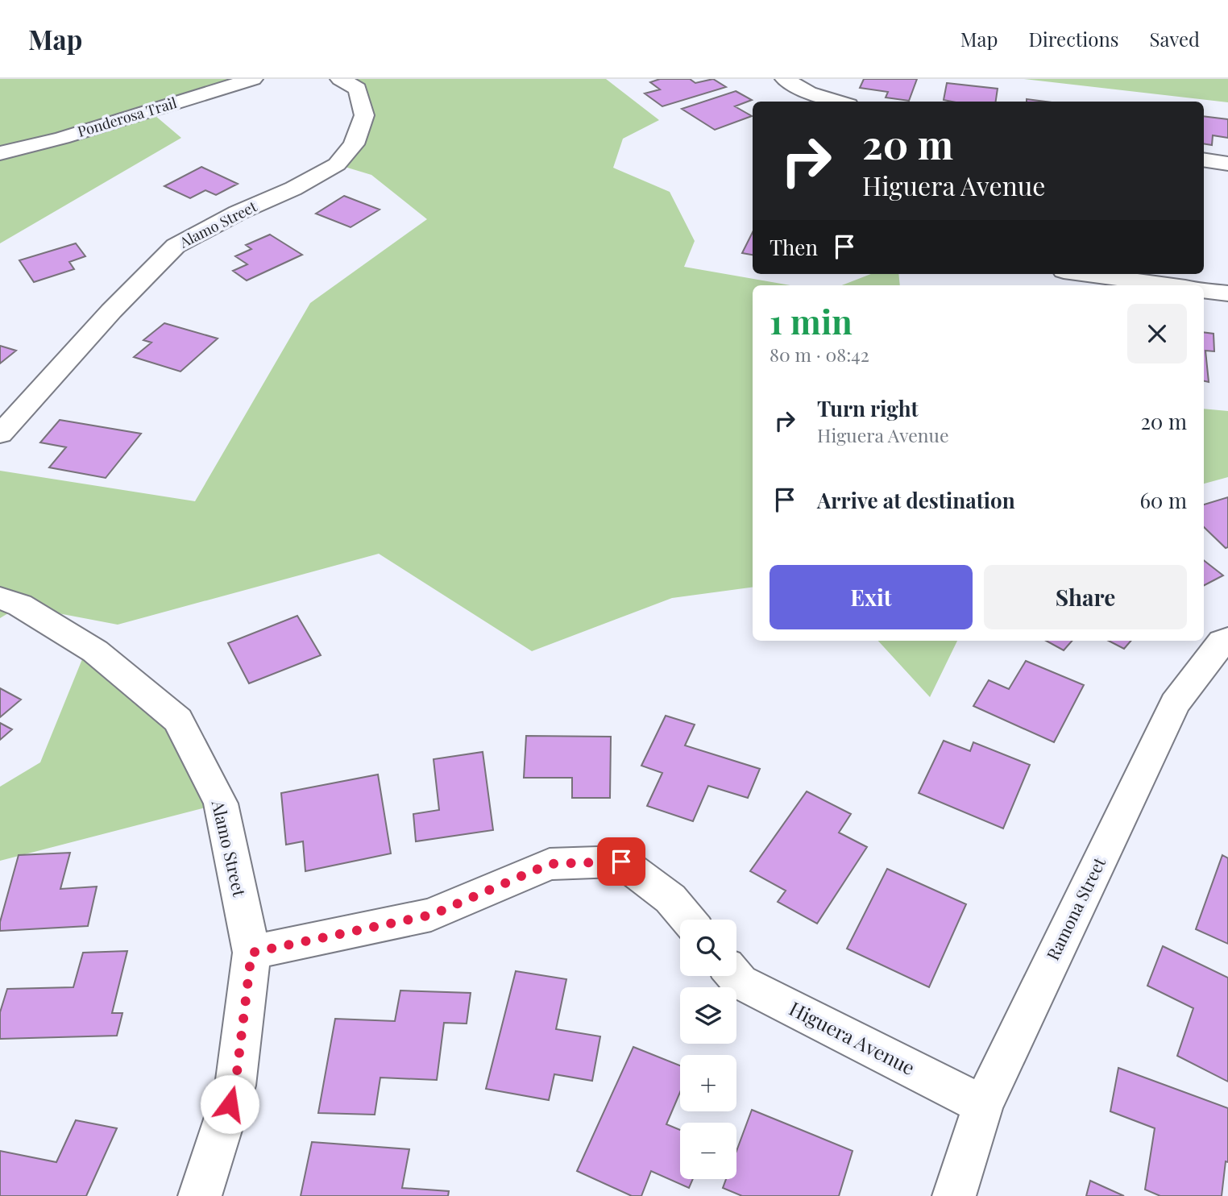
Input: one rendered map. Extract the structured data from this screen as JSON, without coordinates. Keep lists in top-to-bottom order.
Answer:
{
  "streets": {
    "street": [
      "Ponderosa Trail",
      "Alamo Street",
      "Ramona Street",
      "Higuera Avenue"
    ]
  },
  "crossings": [
    ["Ramona Street", "Higuera Avenue"]
  ],
  "page": {
    "header": "Map",
    "nav": ["Map", "Directions", "Saved"],
    "turn": ["20 m", "Higuera Avenue"],
    "then": "Then",
    "heading": ["1 min", "80 m · 08:42"],
    "list": [
      {
        "name": "Turn right",
        "note": "Higuera Avenue",
        "value": "20 m"
      },
      {
        "name": "Arrive at destination",
        "value": "60 m"
      }
    ],
    "buttons": ["Exit", "Share"],
    "map_buttons": ["+", "−"]
  }
}
